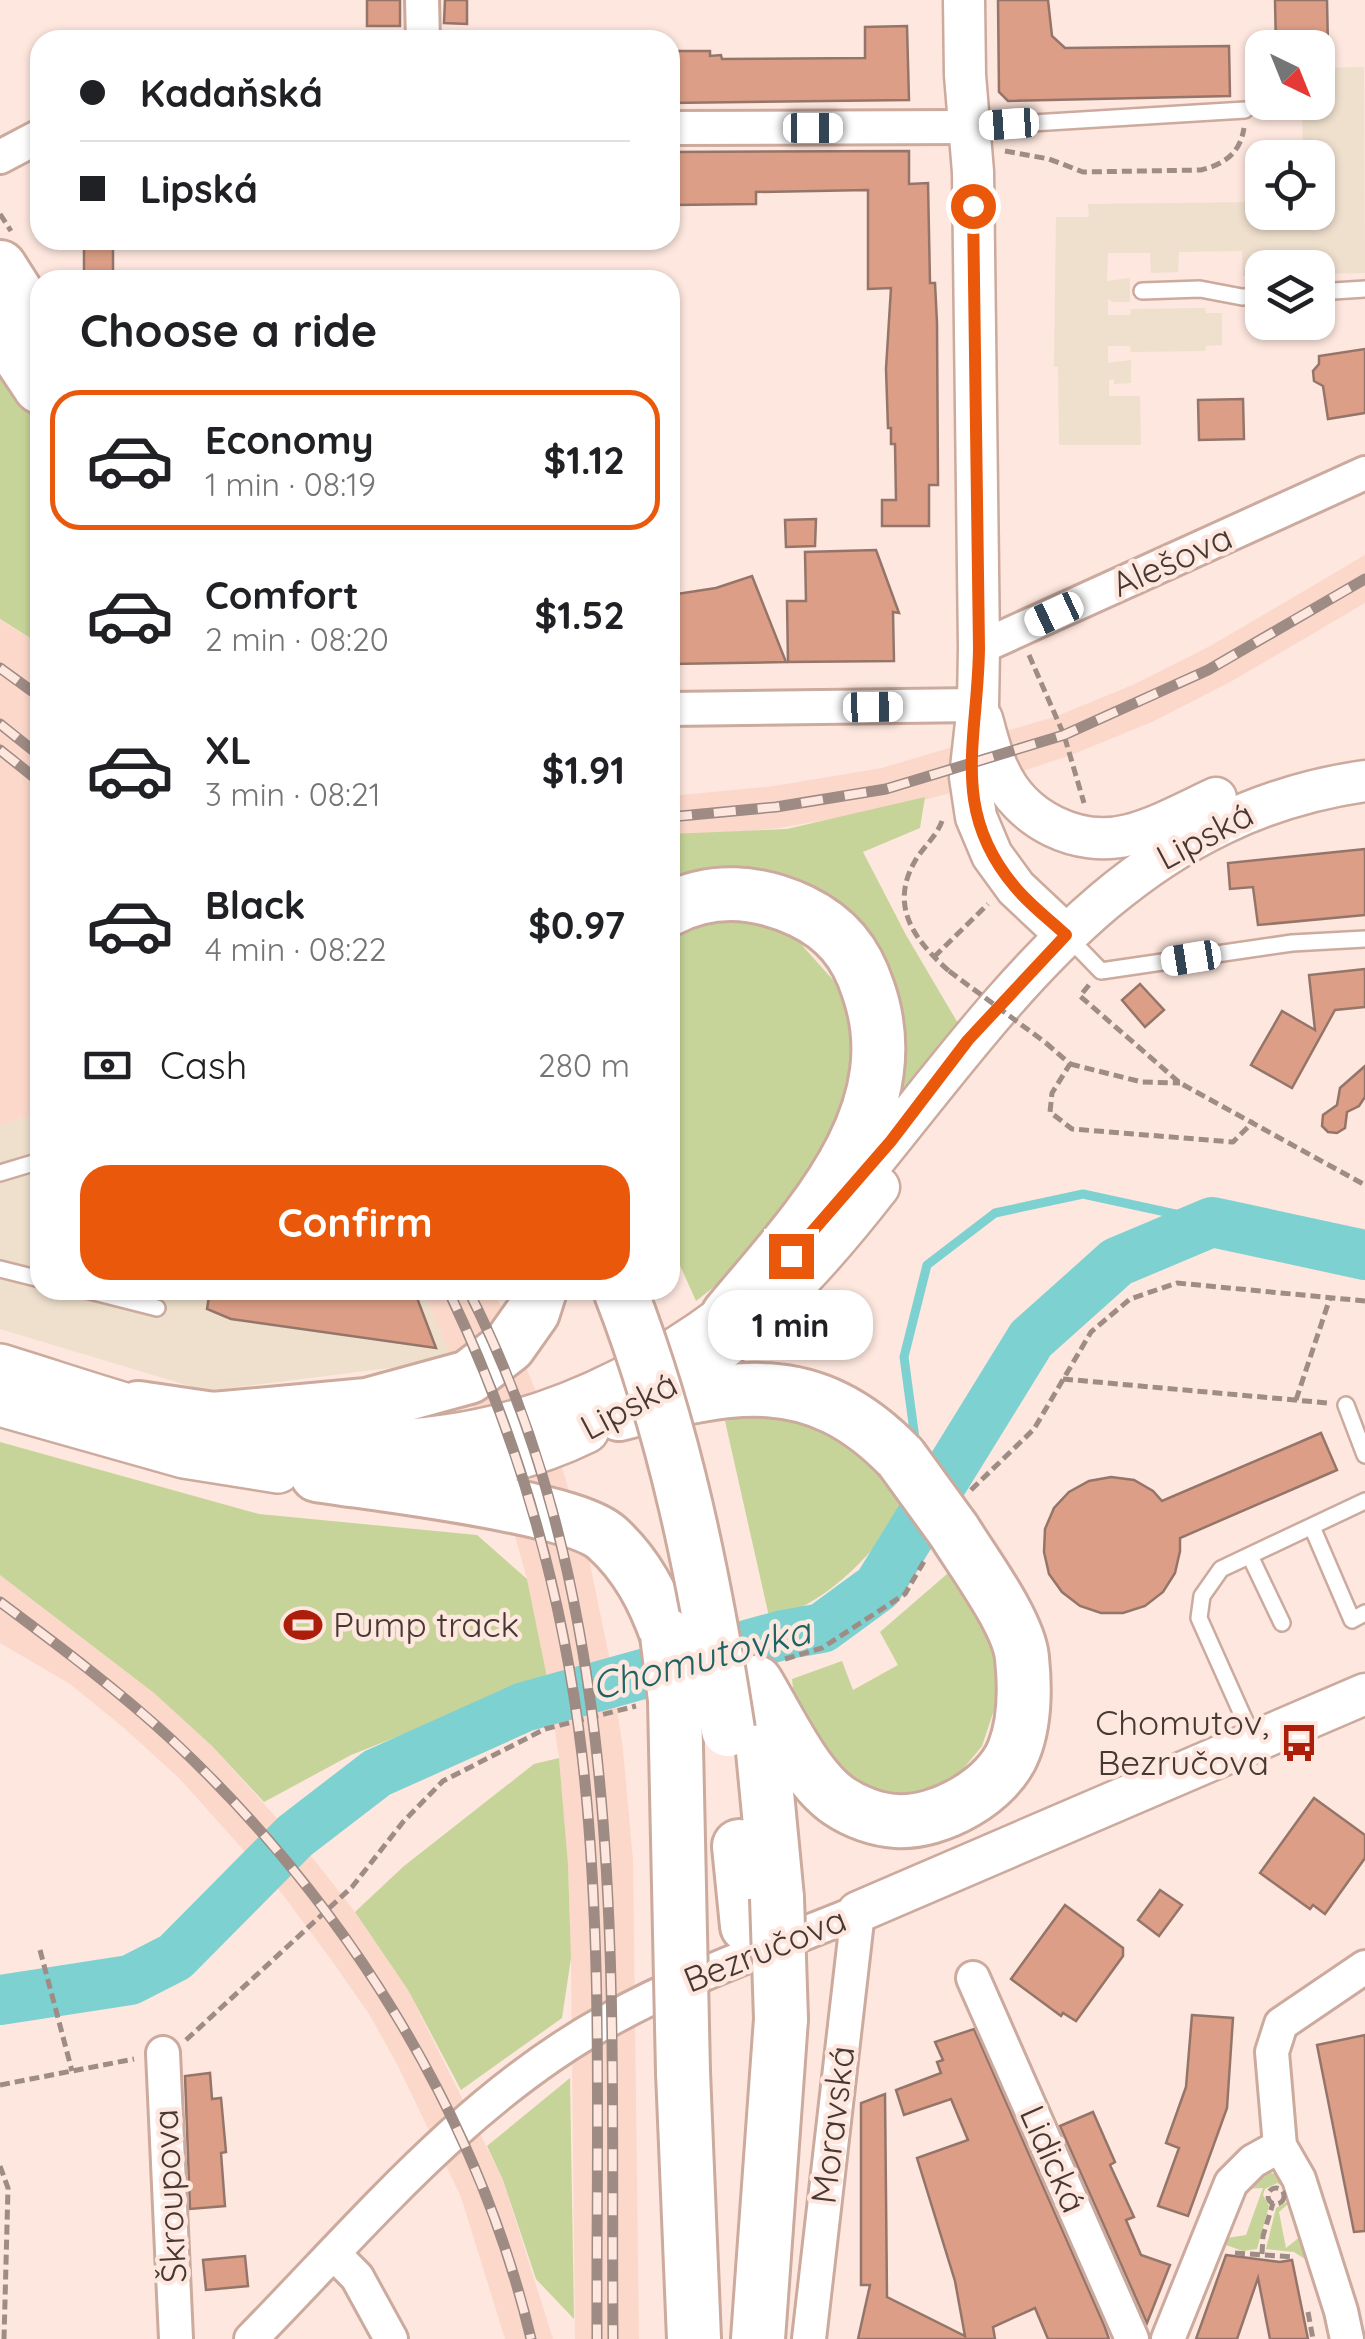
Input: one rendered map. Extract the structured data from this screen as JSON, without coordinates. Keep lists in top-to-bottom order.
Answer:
{
  "streets": {
    "main road": ["Lipská"],
    "street": [
      "Alešova",
      "Bezručova",
      "Moravská",
      "Lidická",
      "Škroupova"
    ]
  },
  "crossings": [
    ["Bezručova", "Moravská"]
  ],
  "water": ["Chomutovka"],
  "places": {
    "sports": ["Pump track"],
    "bus stop": ["Chomutov, Bezručova"]
  },
  "north": "bottom right",
  "page": {
    "banner": ["Kadaňská", "Lipská"],
    "heading": "Choose a ride",
    "list": [
      {
        "name": "Economy",
        "note": "1 min · 08:19",
        "value": "$1.12"
      },
      {
        "name": "Comfort",
        "note": "2 min · 08:20",
        "value": "$1.52"
      },
      {
        "name": "XL",
        "note": "3 min · 08:21",
        "value": "$1.91"
      },
      {
        "name": "Black",
        "note": "4 min · 08:22",
        "value": "$0.97"
      }
    ],
    "pay": ["Cash", "280 m"],
    "buttons": "Confirm",
    "bubble": "1 min"
  }
}
